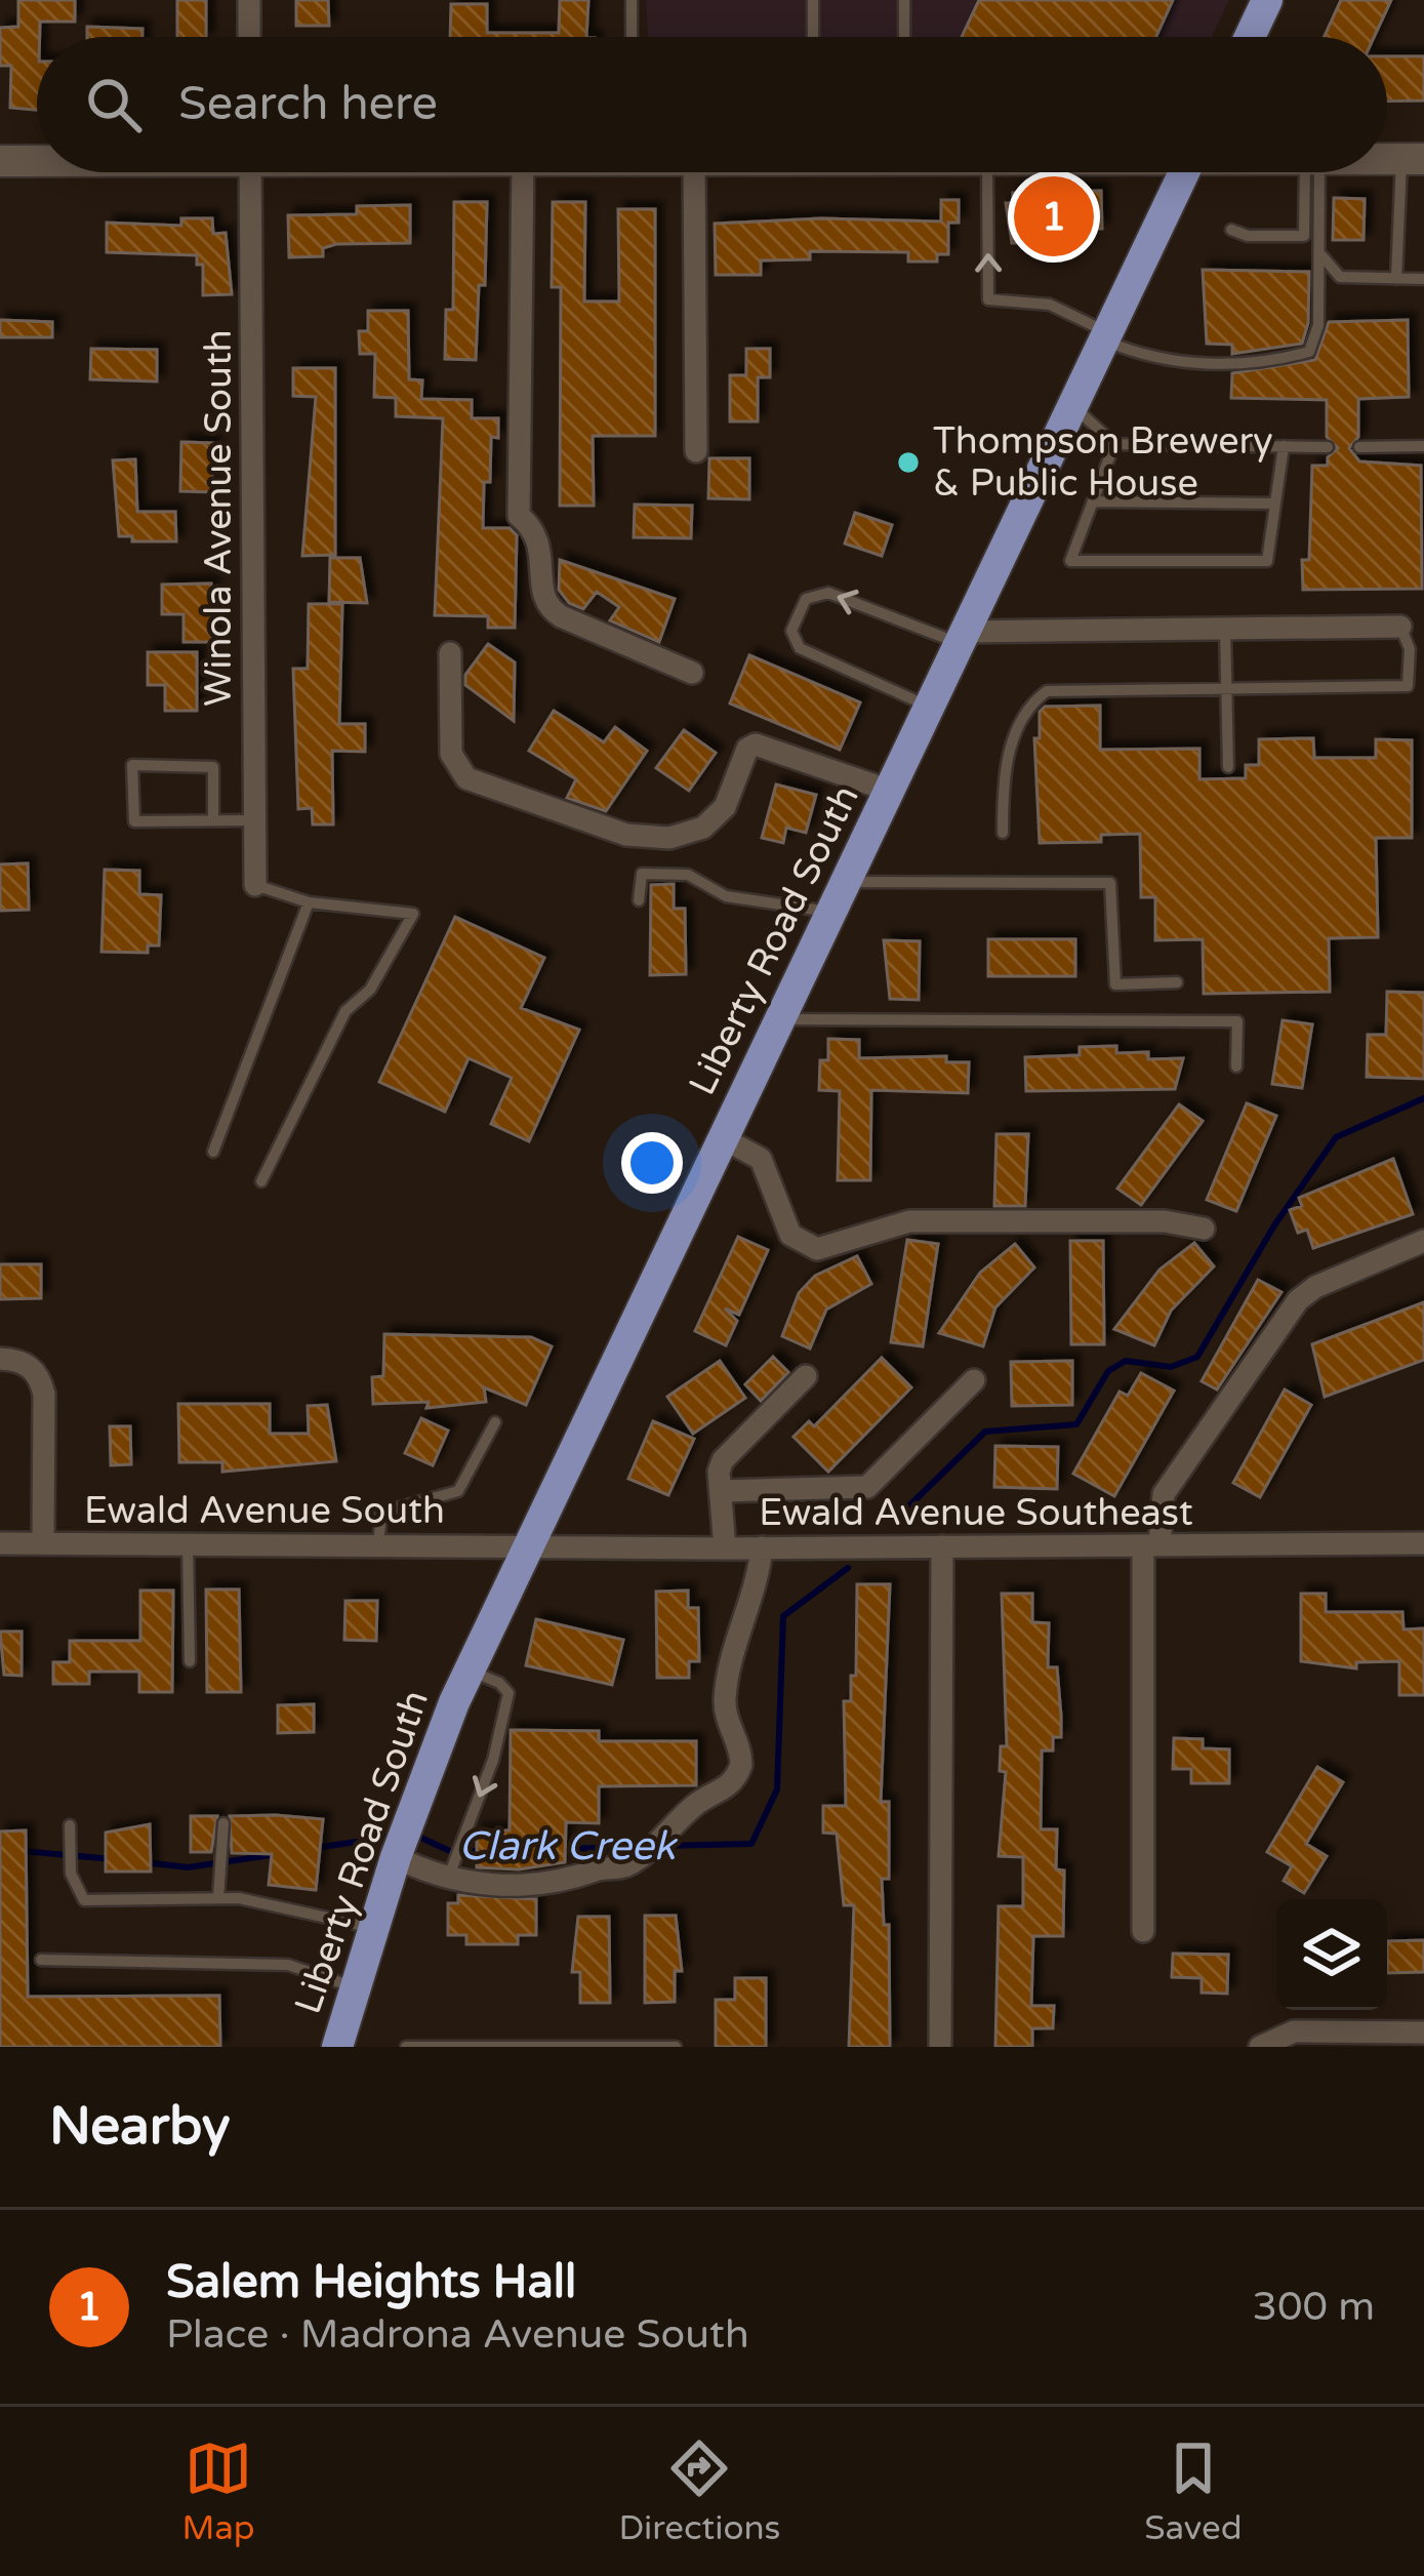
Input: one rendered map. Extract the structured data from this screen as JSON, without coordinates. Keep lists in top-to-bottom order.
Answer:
{
  "streets": {
    "main road": ["Liberty Road South"],
    "street": ["Winola Avenue South", "Ewald Avenue South", "Ewald Avenue Southeast"]
  },
  "crossings": [
    ["Liberty Road South", "Ewald Avenue South"],
    ["Liberty Road South", "Ewald Avenue Southeast"],
    ["Ewald Avenue South", "Ewald Avenue Southeast"]
  ],
  "water": ["Clark Creek"],
  "places": ["Thompson Brewery & Public House"],
  "page": {
    "search": "Search here",
    "pins": "1",
    "heading": "Nearby",
    "list": [
      {
        "mark": "1",
        "name": "Salem Heights Hall",
        "note": "Place · Madrona Avenue South",
        "value": "300 m"
      }
    ],
    "nav": ["Map", "Directions", "Saved"]
  }
}
